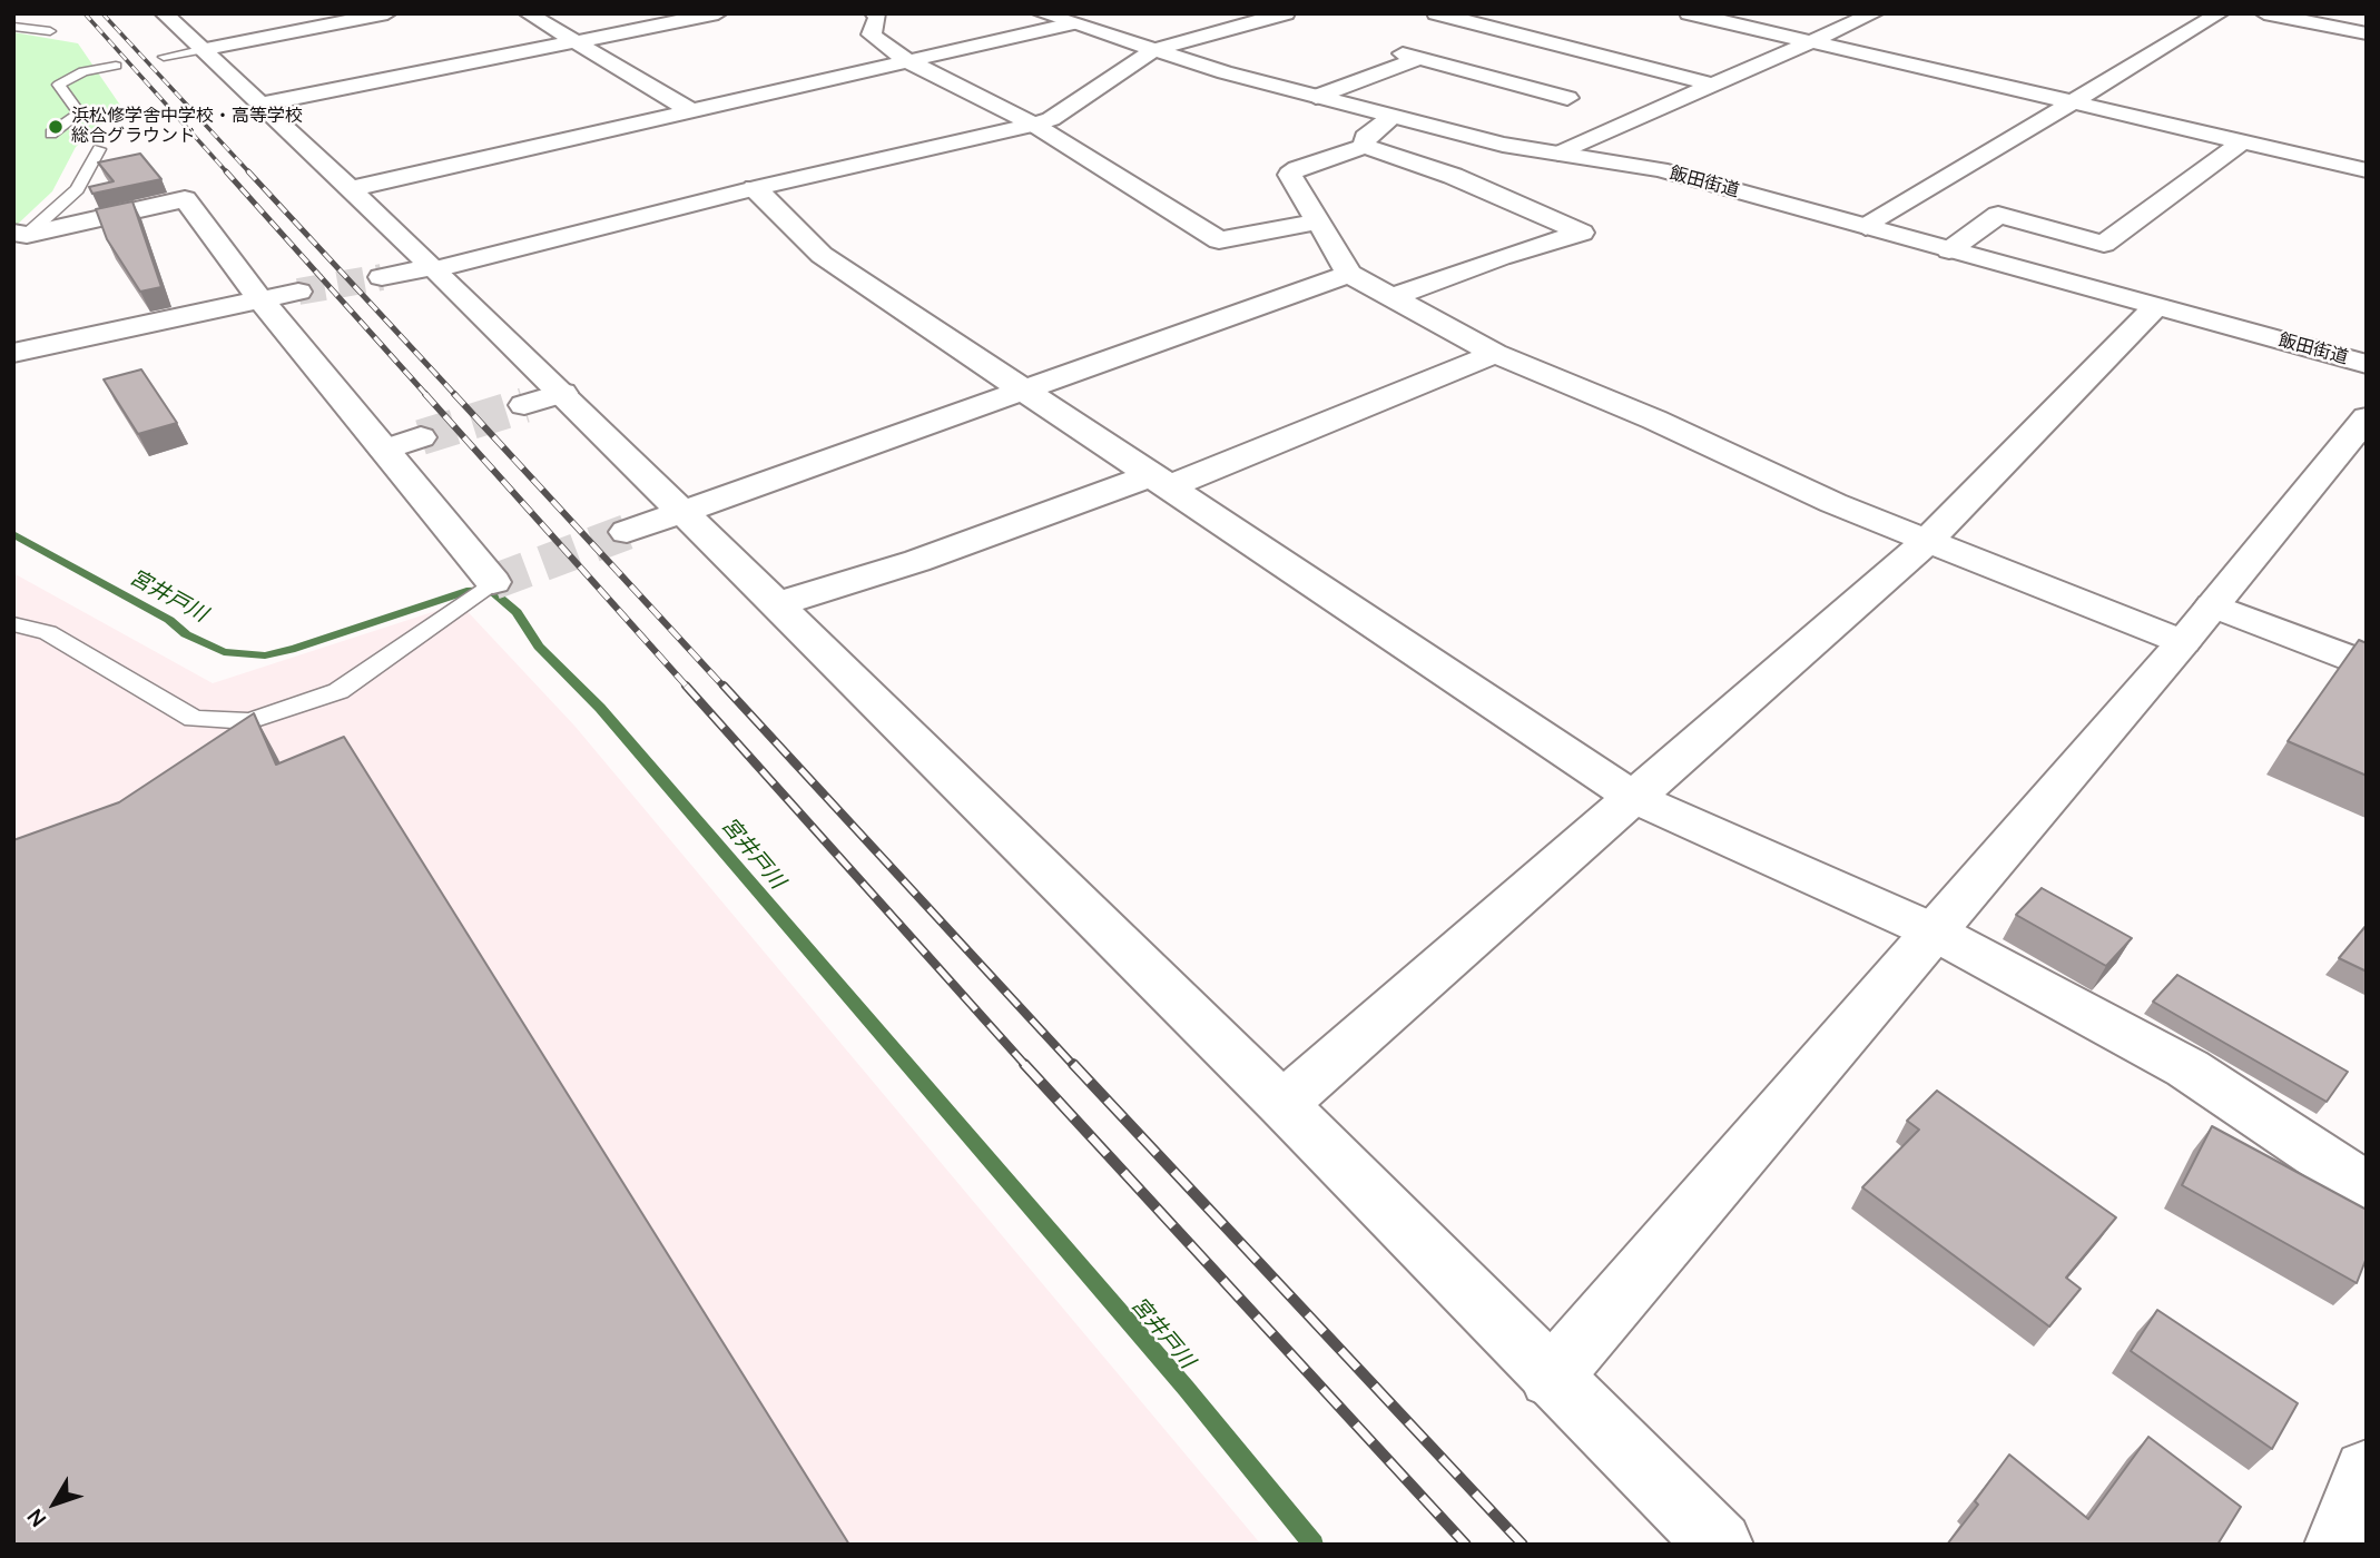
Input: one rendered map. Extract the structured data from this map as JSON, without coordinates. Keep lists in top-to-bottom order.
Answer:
{
  "streets": {
    "street": ["飯田街道"]
  },
  "water": ["宮井戸川"],
  "places": ["浜松修学舎中学校・高等学校 総合グラウンド"],
  "north": "bottom left"
}
